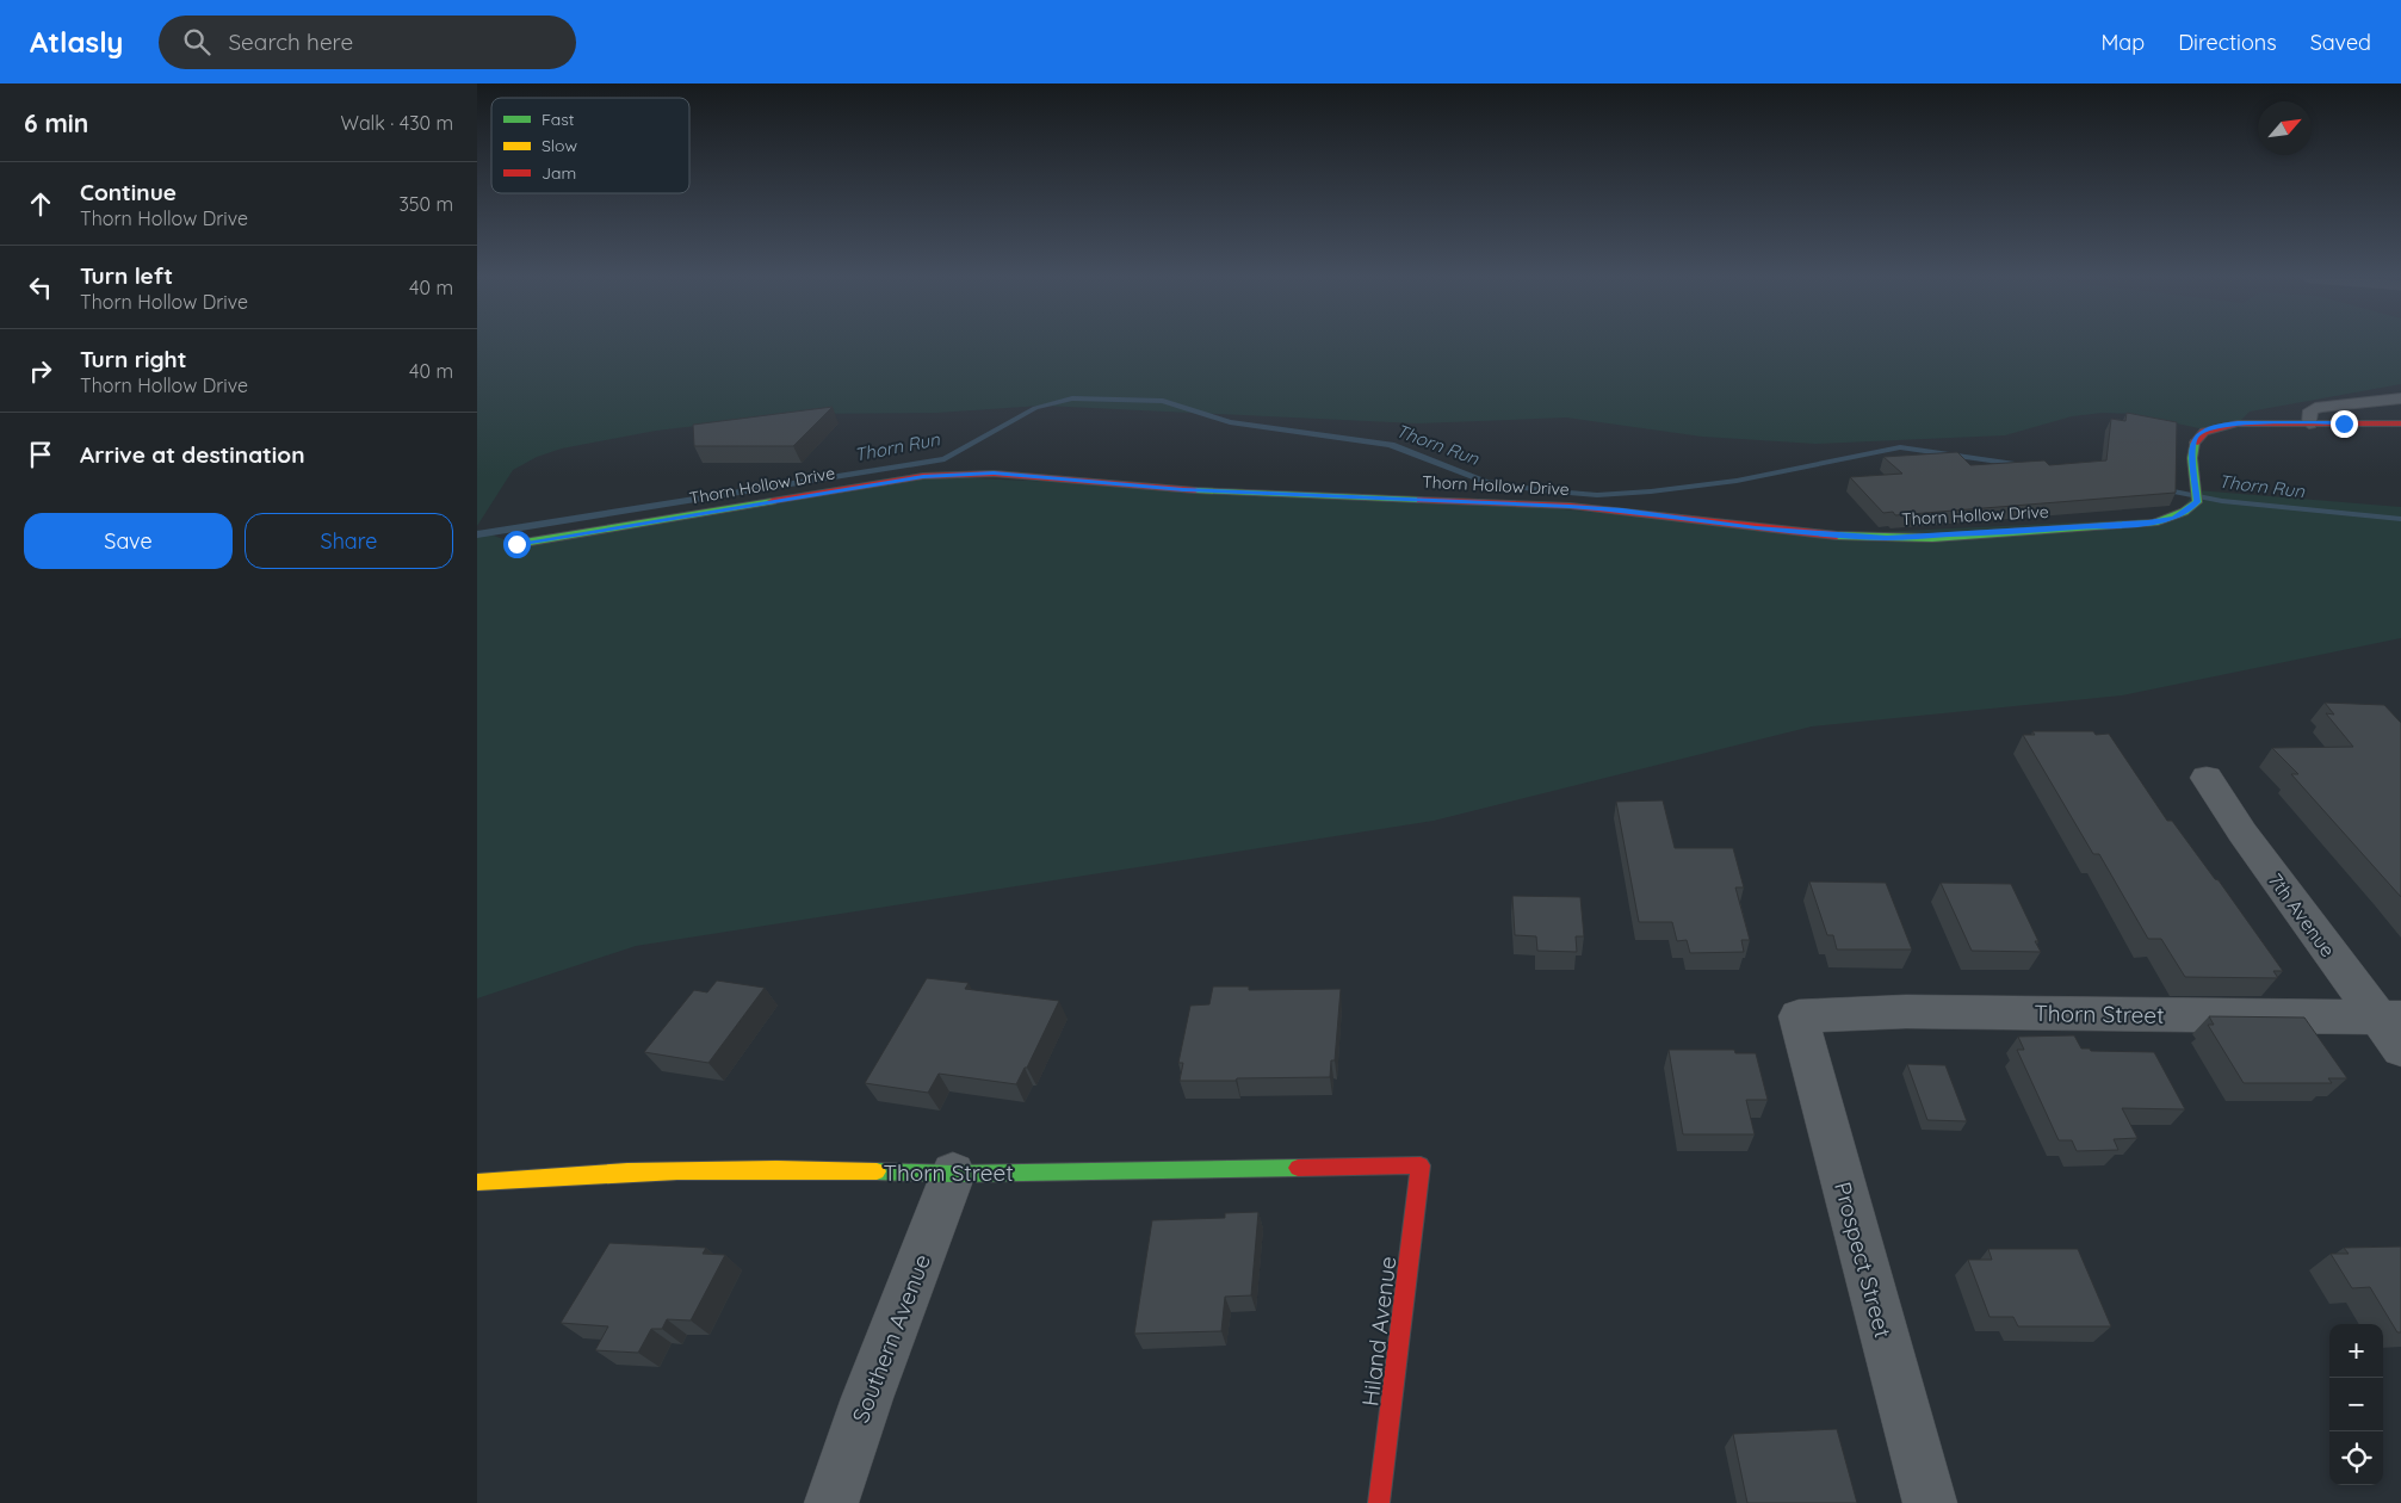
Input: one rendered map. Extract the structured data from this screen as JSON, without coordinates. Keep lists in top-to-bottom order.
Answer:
{
  "streets": {
    "street": [
      "Thorn Hollow Drive",
      "7th Avenue",
      "Thorn Street",
      "Prospect Street",
      "Hiland Avenue",
      "Southern Avenue"
    ]
  },
  "crossings": [
    ["7th Avenue", "Thorn Street"],
    ["Thorn Street", "Prospect Street"],
    ["Thorn Street", "Hiland Avenue"],
    ["Thorn Street", "Southern Avenue"]
  ],
  "water": ["Thorn Run"],
  "legend": ["Fast", "Slow", "Jam"],
  "north": "top right",
  "page": {
    "header": "Atlasly",
    "search": "Search here",
    "nav": ["Map", "Directions", "Saved"],
    "heading": ["6 min", "Walk · 430 m"],
    "list": [
      ["Continue", "Thorn Hollow Drive", "350 m"],
      ["Turn left", "Thorn Hollow Drive", "40 m"],
      ["Turn right", "Thorn Hollow Drive", "40 m"],
      "Arrive at destination"
    ],
    "buttons": ["Save", "Share"],
    "map_buttons": ["+", "−"]
  }
}
